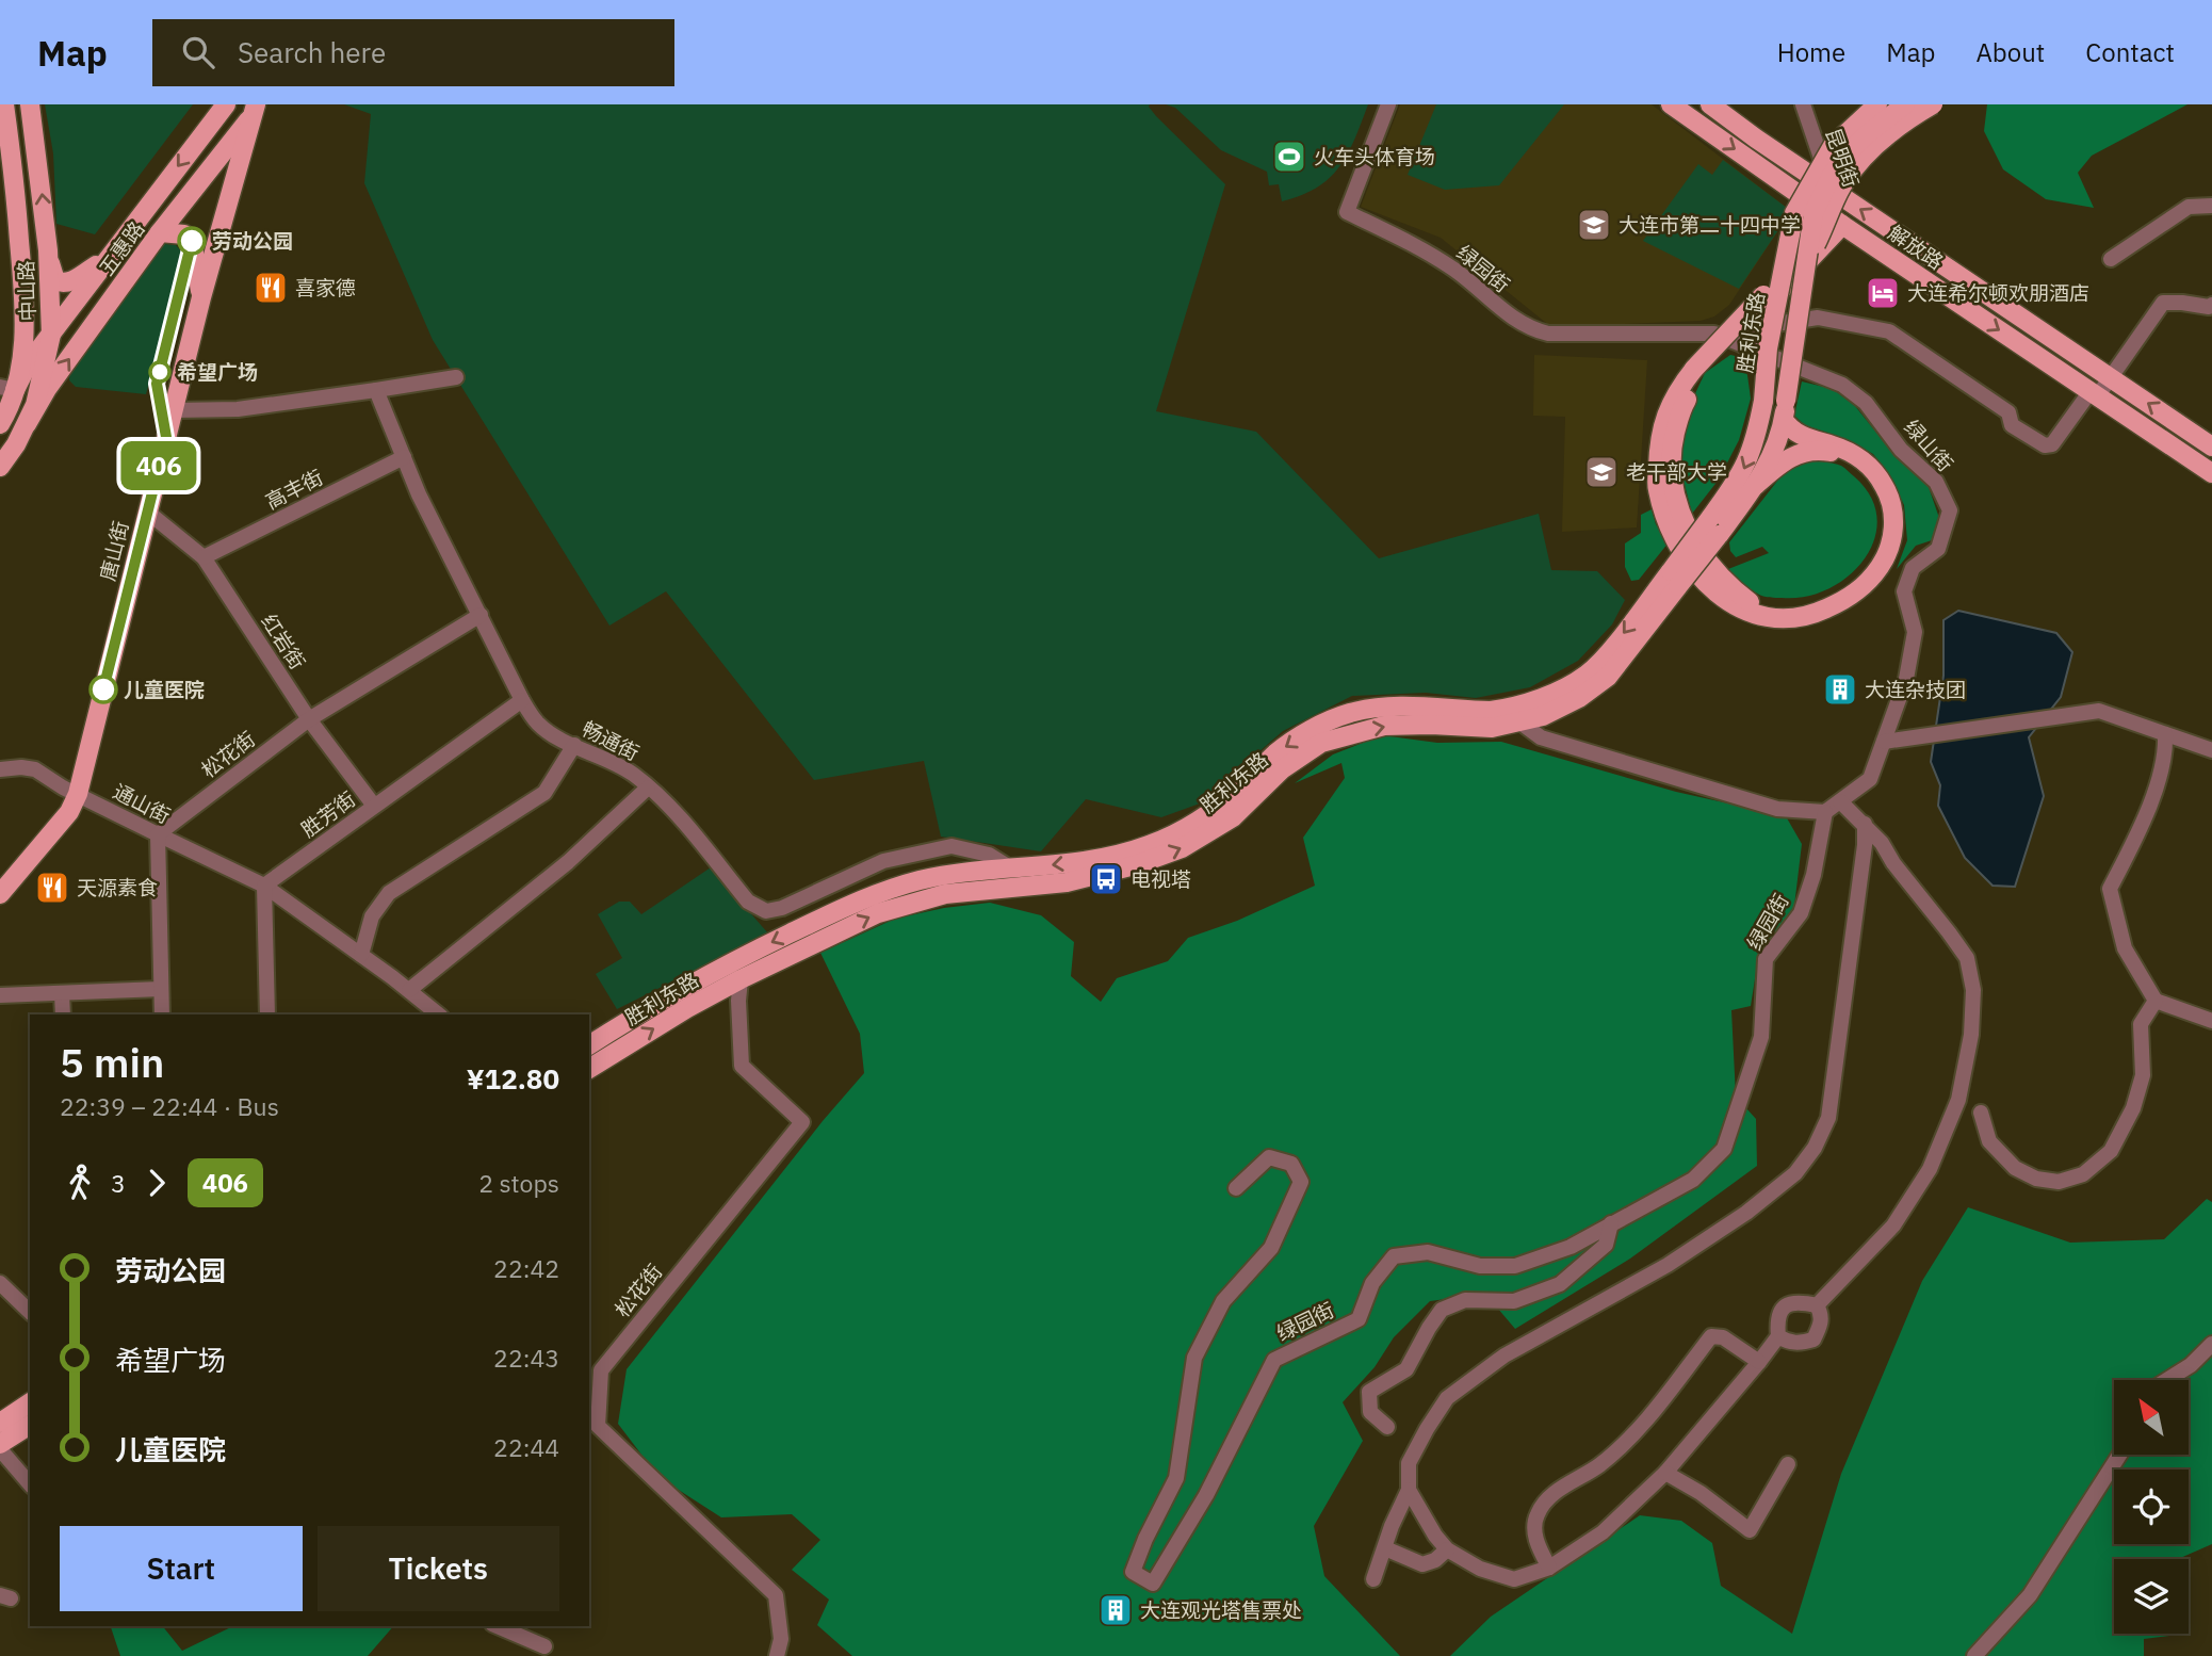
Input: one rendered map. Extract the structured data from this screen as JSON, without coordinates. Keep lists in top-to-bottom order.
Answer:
{
  "streets": {
    "main road": [
      "解放路",
      "五惠路",
      "中山路",
      "胜利东路",
      "唐山街"
    ],
    "street": [
      "昆明街",
      "绿园街",
      "绿山街",
      "高丰街",
      "红岩街",
      "畅通街",
      "松花街",
      "通山街",
      "胜芳街"
    ]
  },
  "crossings": [
    ["昆明街", "解放路"],
    ["五惠路", "中山路"],
    ["五惠路", "唐山街"],
    ["绿园街", "绿山街"],
    ["胜利东路", "松花街"],
    ["高丰街", "红岩街"],
    ["高丰街", "畅通街"],
    ["唐山街", "红岩街"],
    ["唐山街", "通山街"],
    ["红岩街", "松花街"],
    ["红岩街", "胜芳街"],
    ["畅通街", "松花街"],
    ["畅通街", "胜芳街"],
    ["松花街", "通山街"],
    ["通山街", "胜芳街"]
  ],
  "places": {
    "sports": ["火车头体育场"],
    "school or university": ["大连市第二十四中学", "老干部大学"],
    "other": ["劳动公园", "希望广场", "儿童医院"],
    "restaurant": ["喜家德", "天源素食"],
    "hotel": ["大连希尔顿欢朋酒店"],
    "building": ["大连杂技团", "大连观光塔售票处"],
    "bus stop": ["电视塔"]
  },
  "lines": ["bus line 406"],
  "north": "top left",
  "page": {
    "header": "Map",
    "search": "Search here",
    "nav": [
      "Home",
      "Map",
      "About",
      "Contact"
    ],
    "on_map": "406",
    "heading": ["5 min", "22:39 – 22:44 · Bus", "¥12.80"],
    "legs": ["3", "406", "2 stops"],
    "list": [
      {
        "name": "劳动公园",
        "value": "22:42"
      },
      {
        "name": "希望广场",
        "value": "22:43"
      },
      {
        "name": "儿童医院",
        "value": "22:44"
      }
    ],
    "buttons": ["Start", "Tickets"]
  }
}
